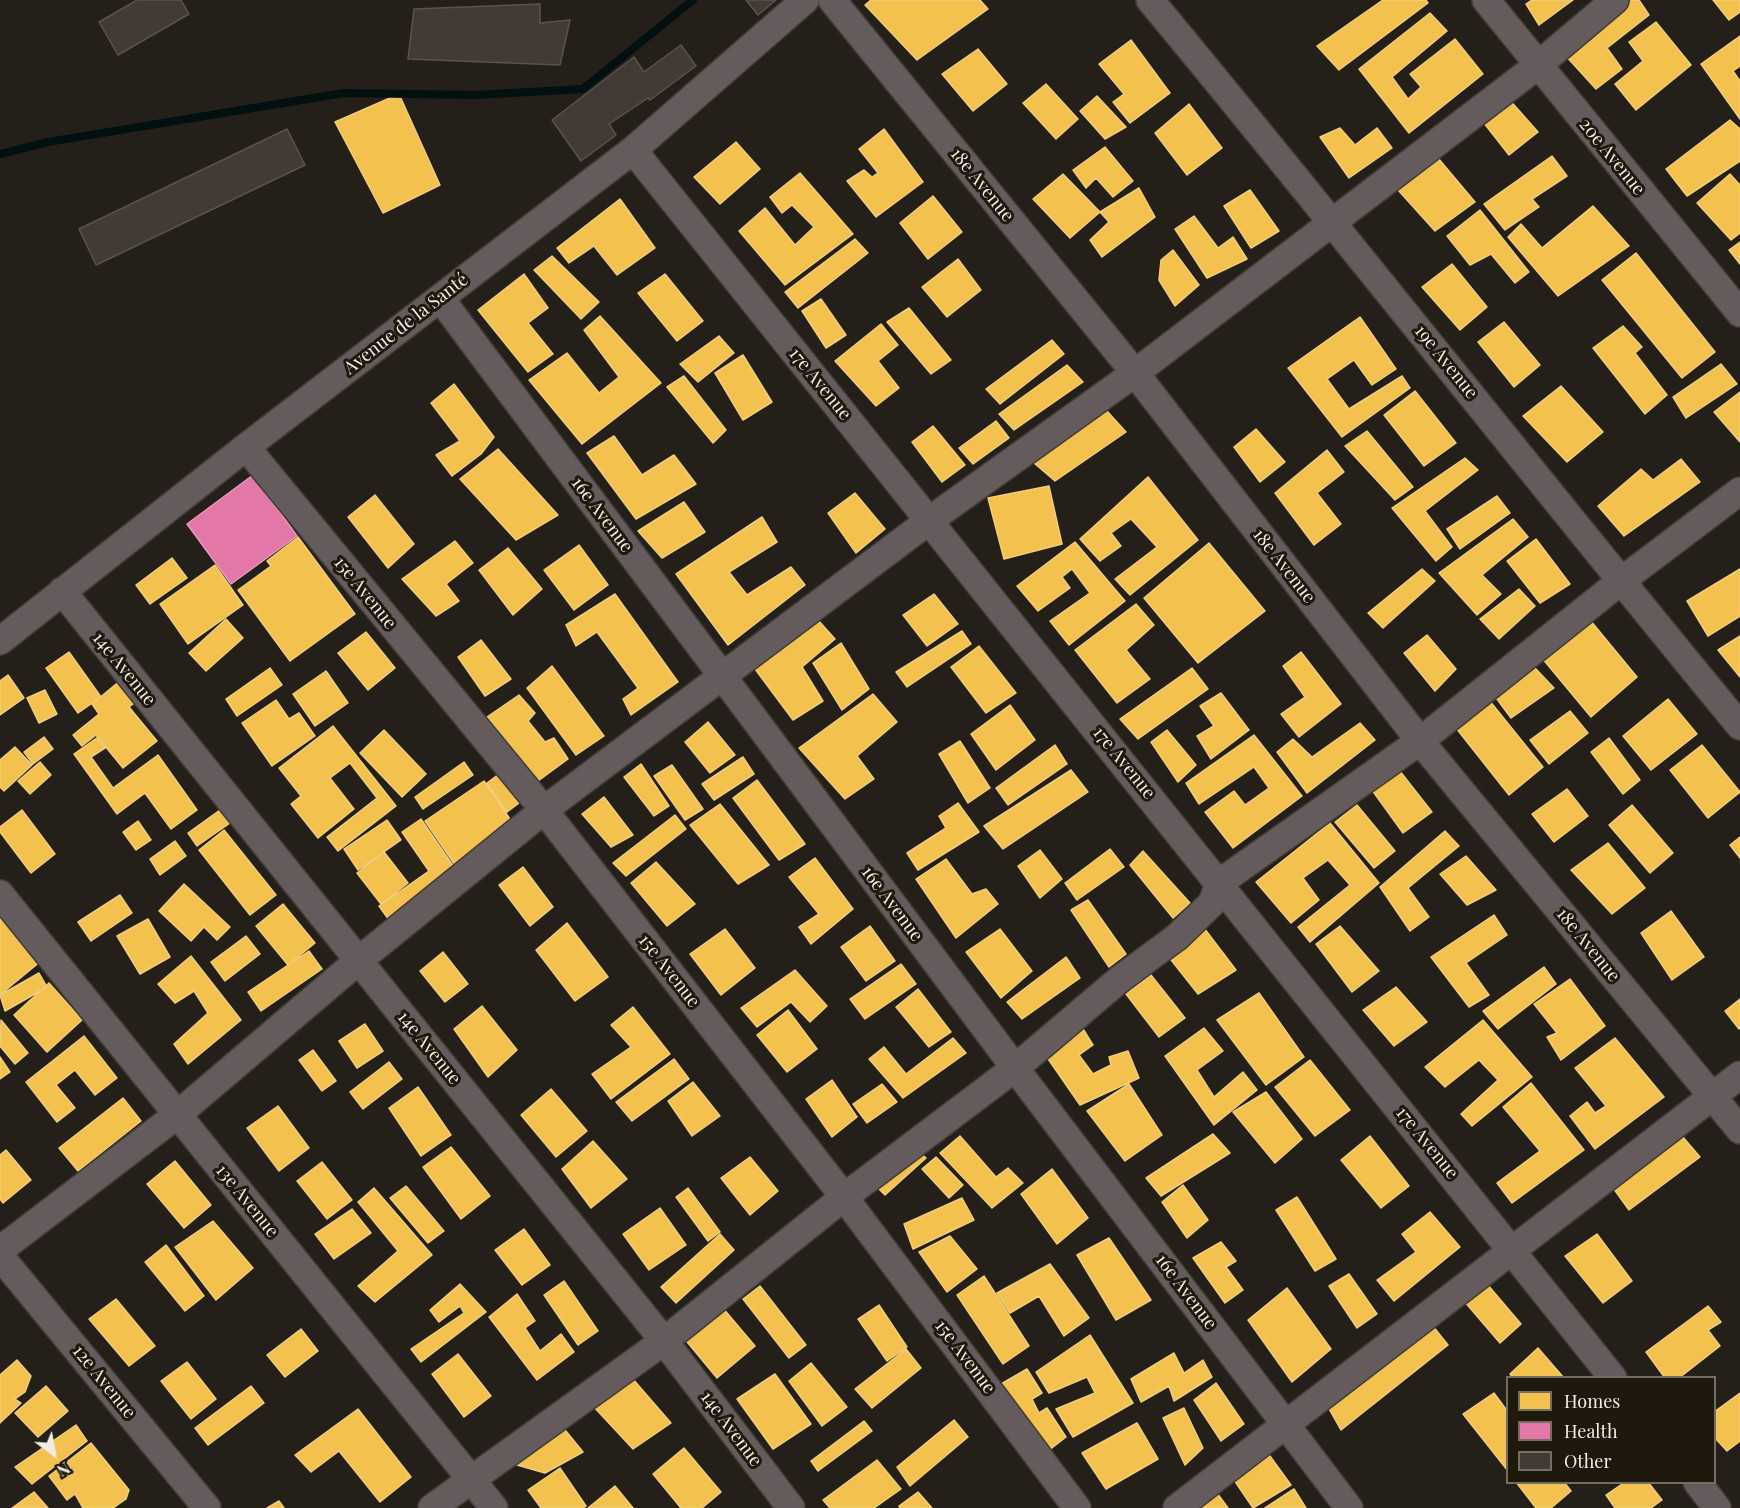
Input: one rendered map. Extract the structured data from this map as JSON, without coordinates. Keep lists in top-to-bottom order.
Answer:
{
  "streets": {
    "street": [
      "20e Avenue",
      "18e Avenue",
      "Avenue de la Santé",
      "19e Avenue",
      "17e Avenue",
      "16e Avenue",
      "15e Avenue",
      "14e Avenue",
      "13e Avenue",
      "12e Avenue"
    ]
  },
  "crossings": [
    ["Avenue de la Santé", "17e Avenue"],
    ["Avenue de la Santé", "16e Avenue"],
    ["Avenue de la Santé", "15e Avenue"],
    ["Avenue de la Santé", "14e Avenue"]
  ],
  "legend": ["Homes", "Health", "Other"],
  "north": "bottom right"
}
